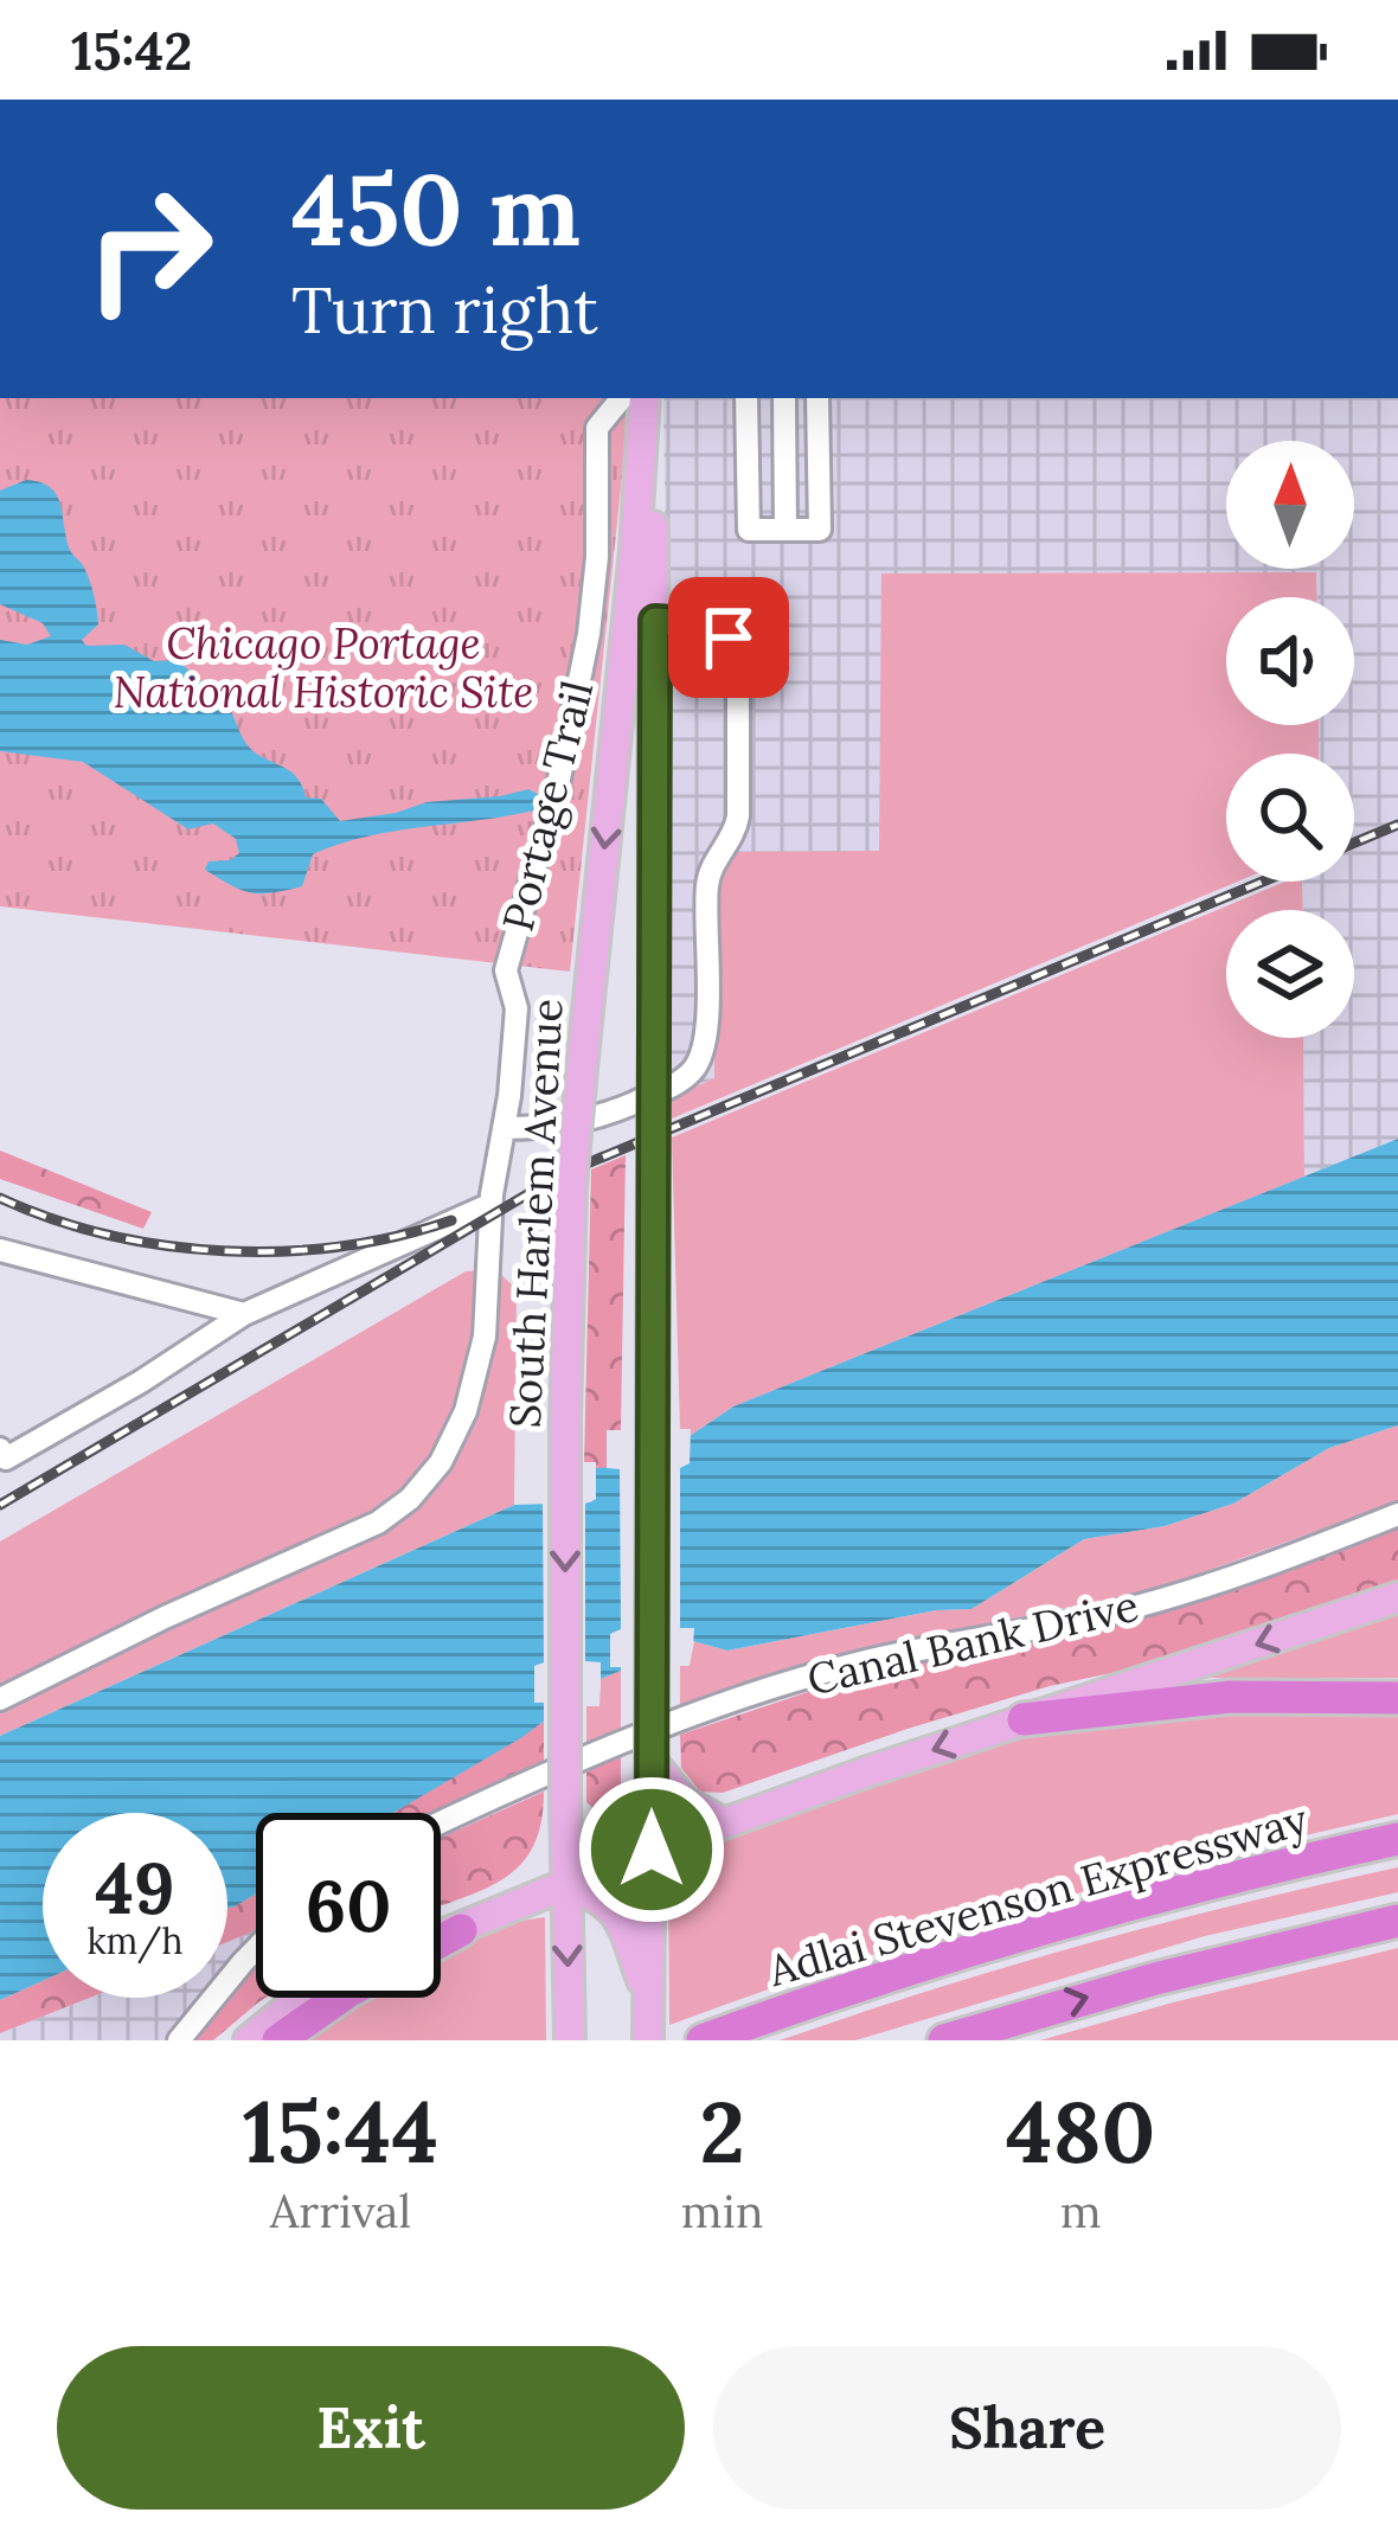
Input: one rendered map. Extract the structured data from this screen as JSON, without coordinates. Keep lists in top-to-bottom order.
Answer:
{
  "streets": {
    "highway": ["Adlai Stevenson Expressway"],
    "main road": ["South Harlem Avenue"],
    "street": ["Portage Trail", "Canal Bank Drive"]
  },
  "parks": ["Chicago Portage National Historic Site"],
  "north": "top",
  "page": {
    "status": "15:42",
    "turn": ["450 m", "Turn right"],
    "speed": "49 km/h",
    "limit": "60",
    "eta": [
      "15:44",
      "Arrival",
      "2",
      "min",
      "480",
      "m"
    ],
    "buttons": ["Exit", "Share"]
  }
}
